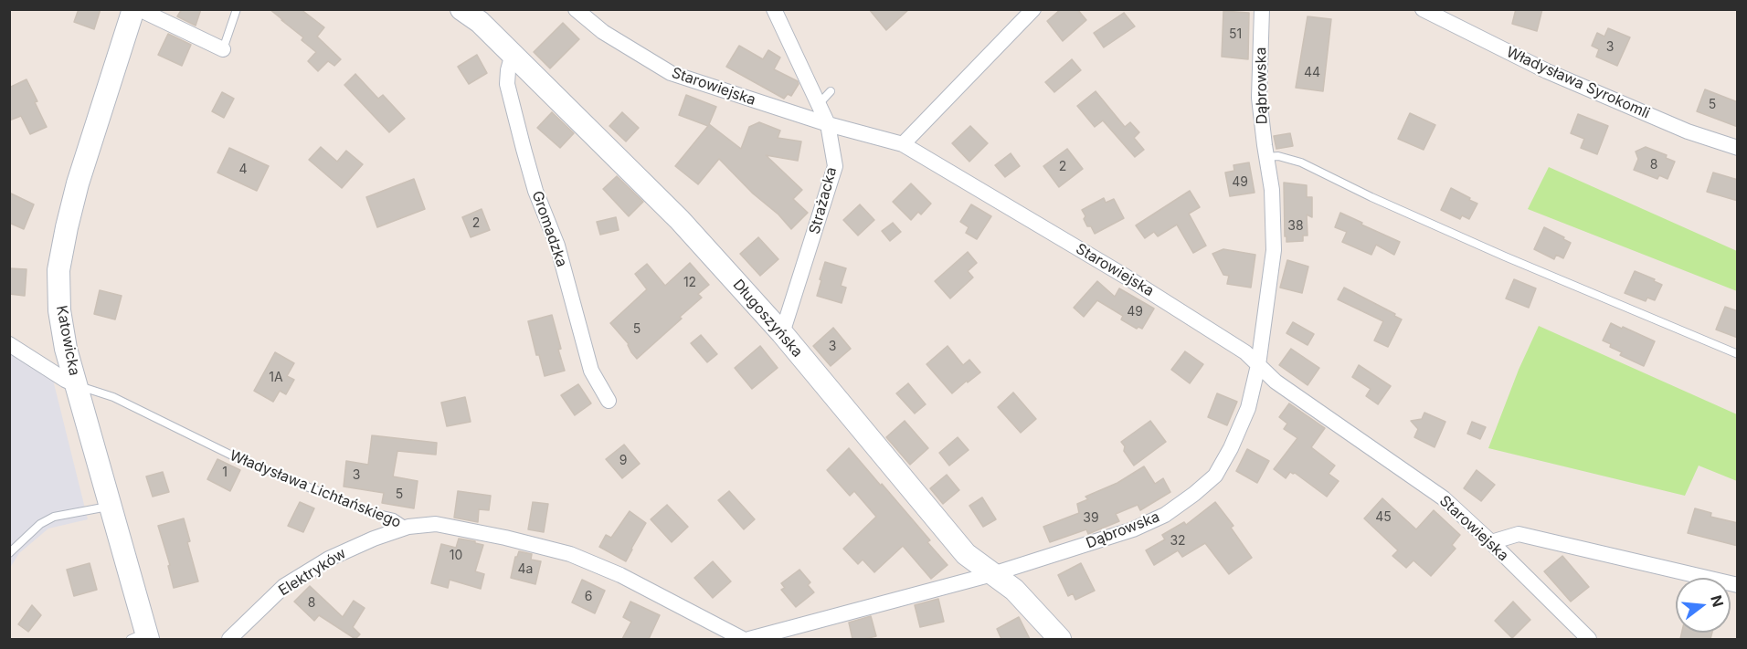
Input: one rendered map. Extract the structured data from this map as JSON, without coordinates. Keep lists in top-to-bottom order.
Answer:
{
  "streets": {
    "street": [
      "Władysława Syrokomli",
      "Dąbrowska",
      "Starowiejska",
      "Strażacka",
      "Gromadzka",
      "Długoszyńska",
      "Katowicka",
      "Władysława Lichtańskiego",
      "Elektryków"
    ]
  },
  "crossings": [
    ["Dąbrowska", "Starowiejska"],
    ["Dąbrowska", "Długoszyńska"],
    ["Starowiejska", "Strażacka"],
    ["Strażacka", "Długoszyńska"],
    ["Gromadzka", "Długoszyńska"],
    ["Katowicka", "Władysława Lichtańskiego"],
    ["Władysława Lichtańskiego", "Elektryków"]
  ],
  "house_numbers": [
    "51",
    "3",
    "44",
    "5",
    "8",
    "2",
    "4",
    "49",
    "2",
    "38",
    "12",
    "49",
    "5",
    "3",
    "1A",
    "9",
    "1",
    "3",
    "5",
    "45",
    "39",
    "32",
    "10",
    "4a",
    "6",
    "8"
  ],
  "north": "right"
}
